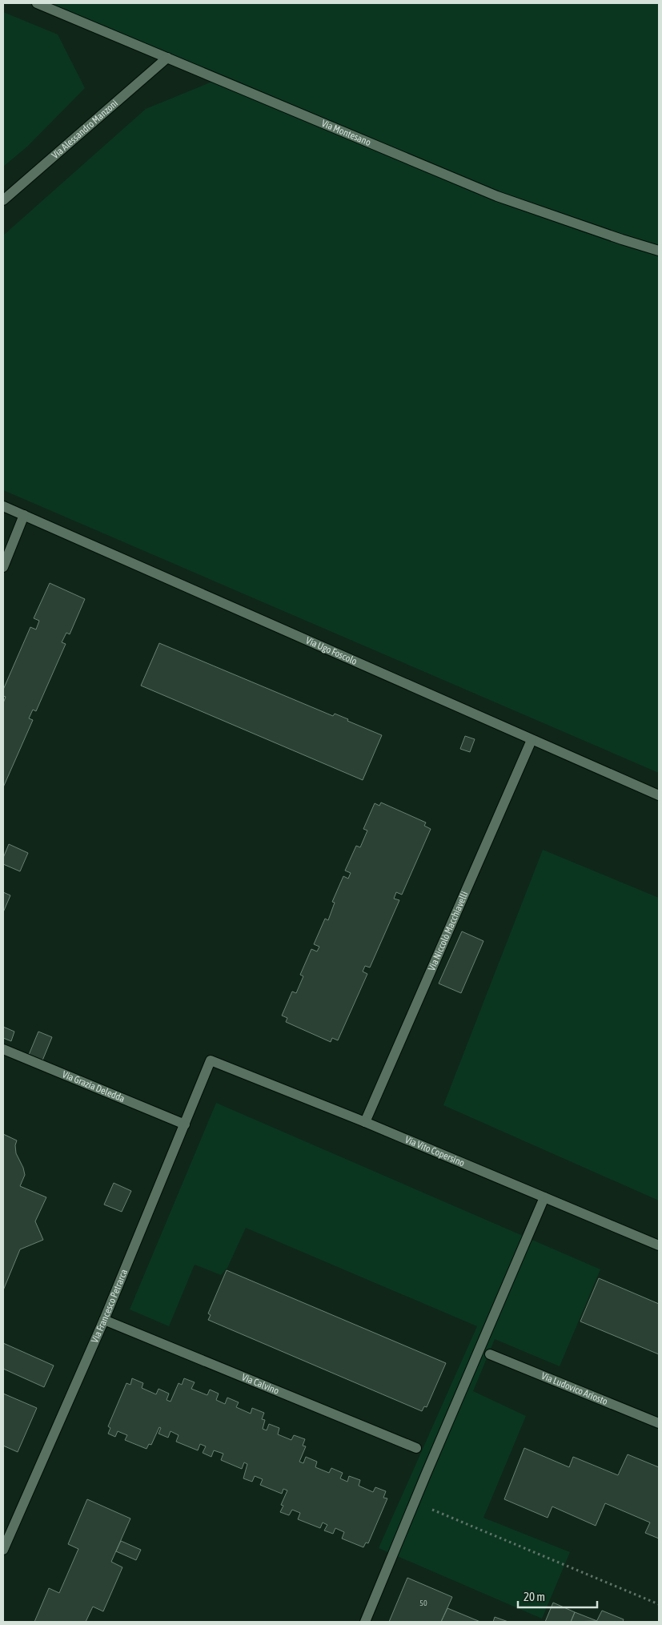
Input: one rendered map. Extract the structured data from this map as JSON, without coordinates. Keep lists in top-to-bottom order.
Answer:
{
  "streets": {
    "street": [
      "Via Alessandro Manzoni",
      "Via Montesano",
      "Via Ugo Foscolo",
      "Via Niccolò Macchiavelli",
      "Via Grazia Deledda",
      "Via Vito Copersino",
      "Via Francesco Petrarca",
      "Via Calvino",
      "Via Ludovico Ariosto"
    ]
  },
  "crossings": [
    ["Via Alessandro Manzoni", "Via Montesano"],
    ["Via Ugo Foscolo", "Via Niccolò Macchiavelli"],
    ["Via Niccolò Macchiavelli", "Via Vito Copersino"],
    ["Via Grazia Deledda", "Via Francesco Petrarca"],
    ["Via Vito Copersino", "Via Francesco Petrarca"],
    ["Via Francesco Petrarca", "Via Calvino"]
  ],
  "house_numbers": ["50"],
  "scale_bar": "20 m"
}
